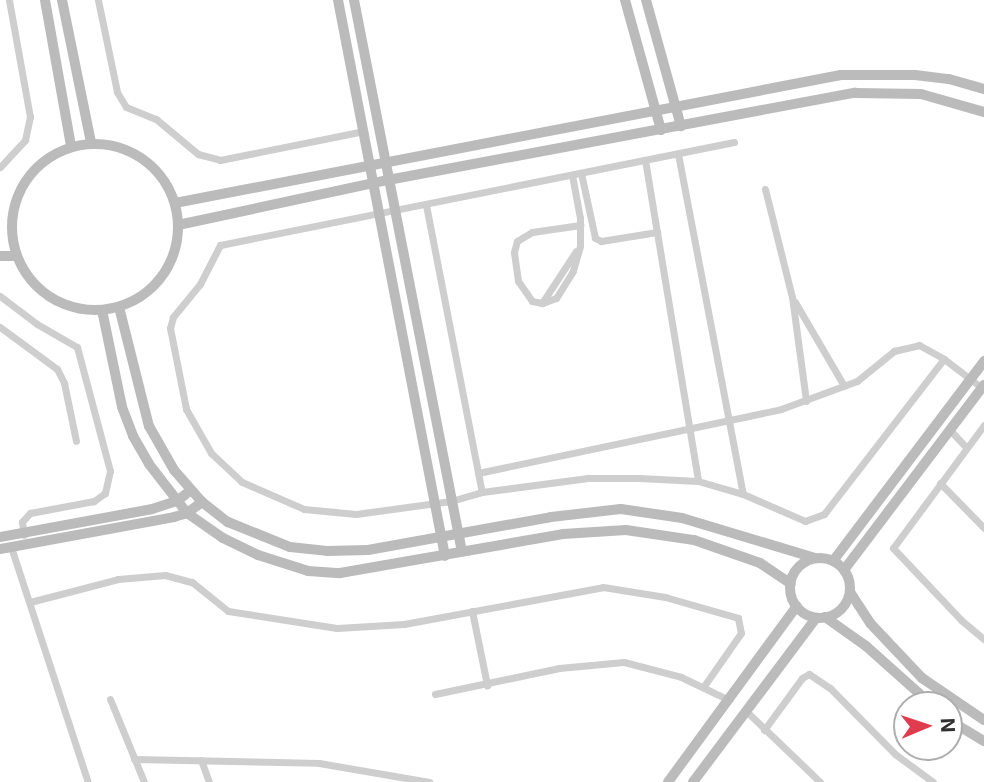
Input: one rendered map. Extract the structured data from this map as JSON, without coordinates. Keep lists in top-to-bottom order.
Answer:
{
  "north": "right"
}
